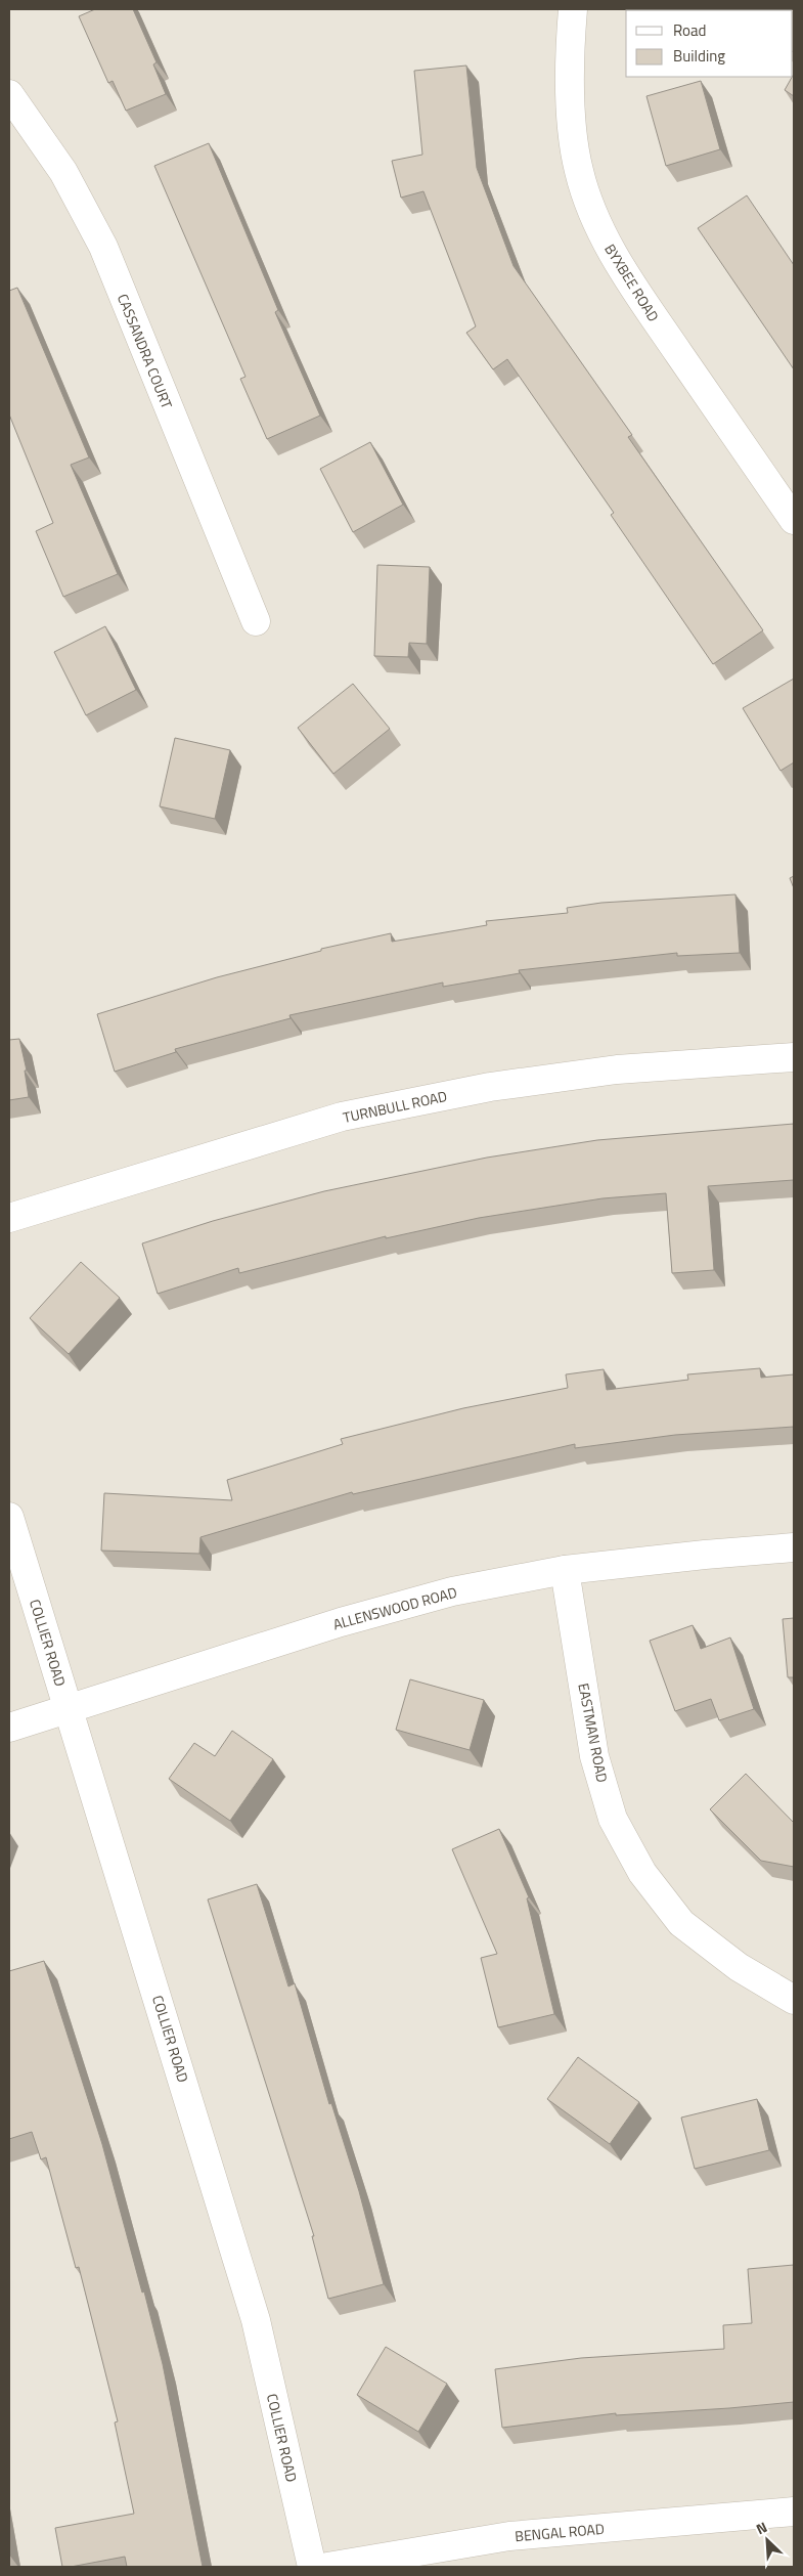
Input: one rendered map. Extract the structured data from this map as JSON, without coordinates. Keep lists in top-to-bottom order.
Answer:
{
  "streets": {
    "street": [
      "BYXBEE ROAD",
      "CASSANDRA COURT",
      "TURNBULL ROAD",
      "ALLENSWOOD ROAD",
      "COLLIER ROAD",
      "EASTMAN ROAD",
      "BENGAL ROAD"
    ]
  },
  "crossings": [
    ["ALLENSWOOD ROAD", "COLLIER ROAD"],
    ["ALLENSWOOD ROAD", "EASTMAN ROAD"]
  ],
  "legend": ["Road", "Building"],
  "north": "top left"
}
